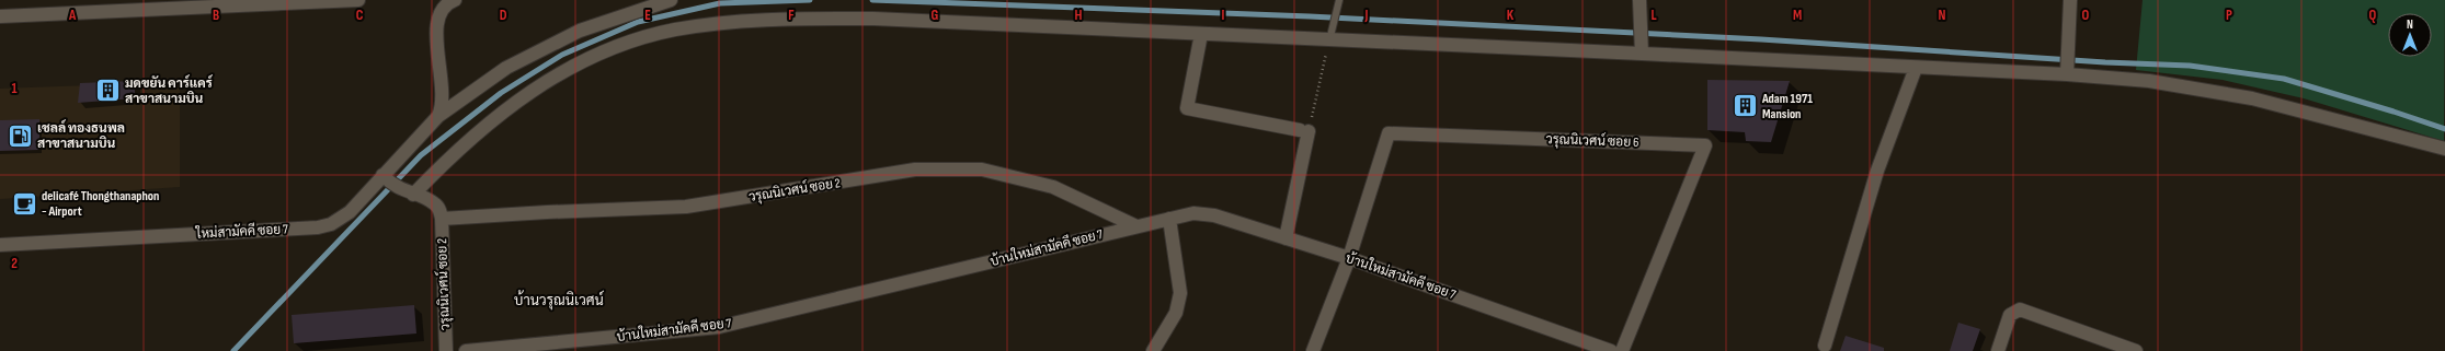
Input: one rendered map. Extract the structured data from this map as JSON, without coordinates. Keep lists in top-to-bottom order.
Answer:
{
  "streets": {
    "street": [
      "วรุณนิเวศน์ ซอย 6",
      "วรุณนิเวศน์ ซอย 2",
      "ใหม่สามัคคี ซอย 7",
      "บ้านใหม่สามัคคี ซอย 7"
    ]
  },
  "crossings": [
    ["วรุณนิเวศน์ ซอย 6", "บ้านใหม่สามัคคี ซอย 7"],
    ["วรุณนิเวศน์ ซอย 2", "บ้านใหม่สามัคคี ซอย 7"]
  ],
  "districts": ["บ้านวรุณนิเวศน์"],
  "places": {
    "building": ["มดขยัน คาร์แคร์ สาขาสนามบิน", "Adam 1971 Mansion"],
    "fuel station": ["เชลล์ ทองธนพล สาขาสนามบิน"],
    "cafe": ["delicafé Thongthanaphon - Airport"]
  },
  "north": "top",
  "grid": {
    "columns": [
      "A",
      "B",
      "C",
      "D",
      "E",
      "F",
      "G",
      "H",
      "I",
      "J",
      "K",
      "L",
      "M",
      "N",
      "O",
      "P",
      "Q"
    ],
    "rows": ["1", "2"]
  }
}
